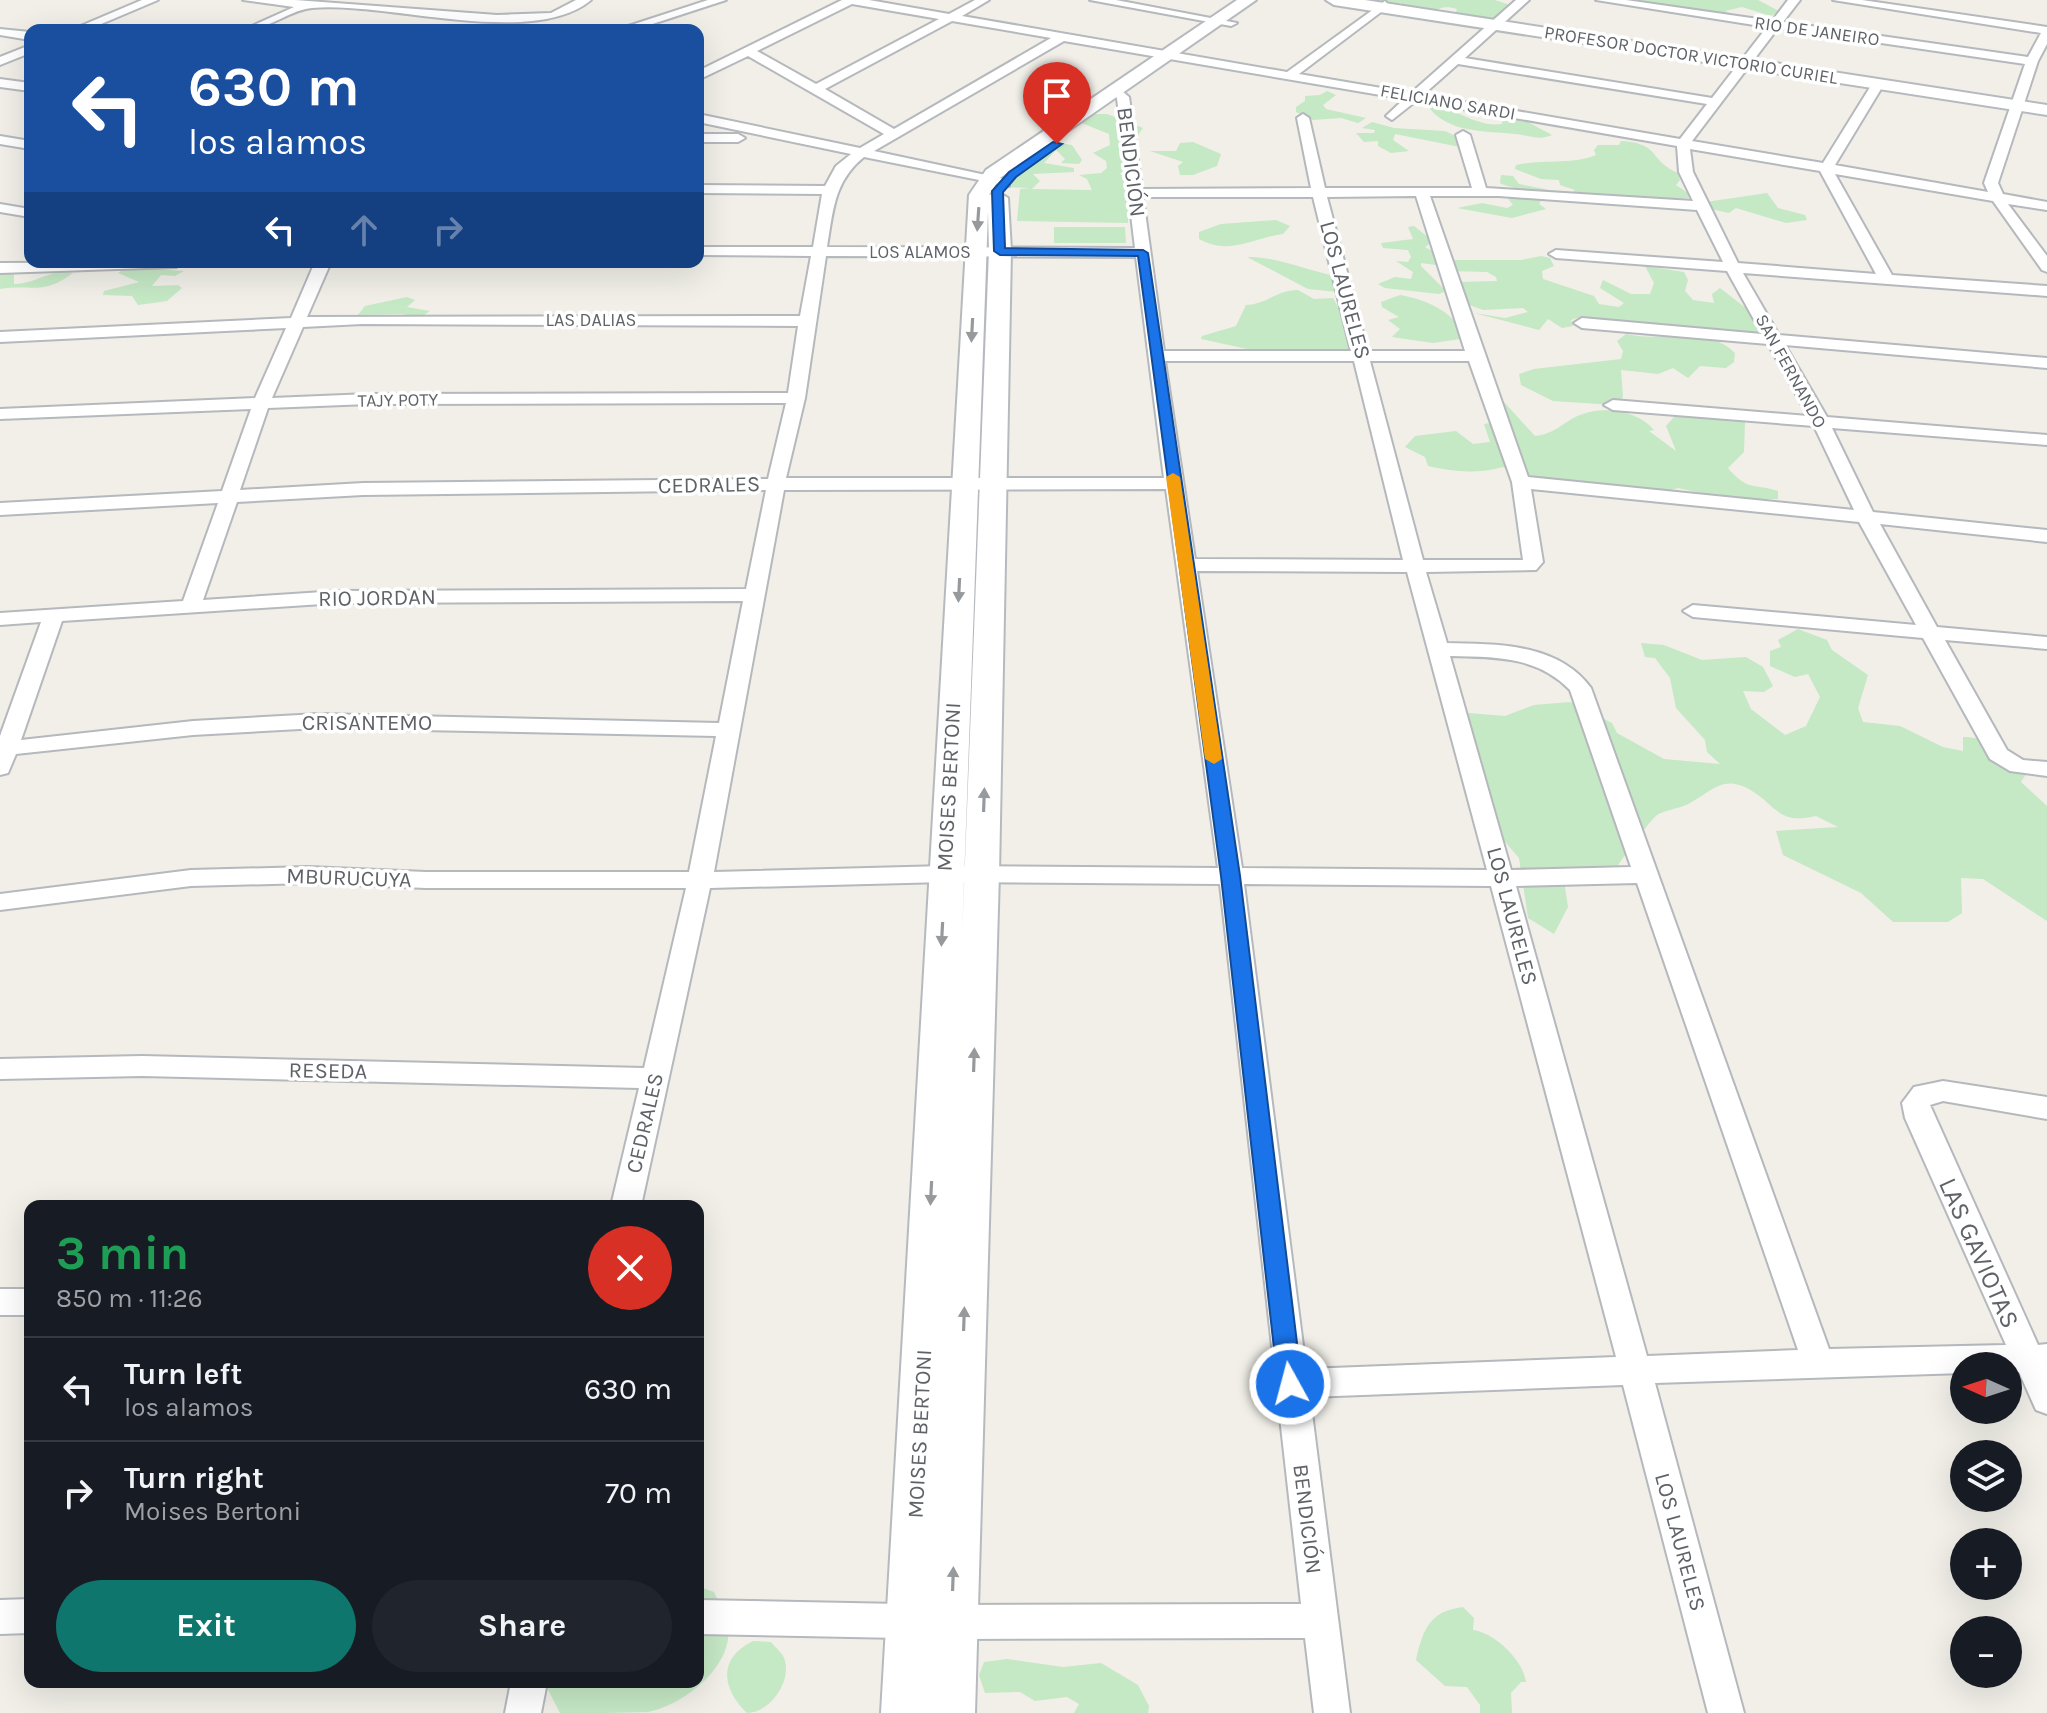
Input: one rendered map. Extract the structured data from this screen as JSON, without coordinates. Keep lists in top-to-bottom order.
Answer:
{
  "streets": {
    "street": [
      "RIO DE JANEIRO",
      "PROFESOR DOCTOR VICTORIO CURIEL",
      "FELICIANO SARDI",
      "BENDICIÓN",
      "LOS ALAMOS",
      "LOS LAURELES",
      "LAS DALIAS",
      "SAN FERNANDO",
      "TAJY POTY",
      "CEDRALES",
      "RIO JORDAN",
      "CRISANTEMO",
      "MOISES BERTONI",
      "MBURUCUYA",
      "RESEDA",
      "LAS GAVIOTAS"
    ]
  },
  "crossings": [
    ["FELICIANO SARDI", "SAN FERNANDO"],
    ["BENDICIÓN", "LOS ALAMOS"],
    ["BENDICIÓN", "MBURUCUYA"],
    ["LOS ALAMOS", "MOISES BERTONI"],
    ["LOS LAURELES", "MBURUCUYA"],
    ["CEDRALES", "RIO JORDAN"],
    ["CEDRALES", "CRISANTEMO"],
    ["CEDRALES", "MBURUCUYA"],
    ["CEDRALES", "RESEDA"],
    ["MOISES BERTONI", "MBURUCUYA"]
  ],
  "north": "left",
  "page": {
    "turn": ["630 m", "los alamos"],
    "heading": ["3 min", "850 m · 11:26"],
    "list": [
      {
        "name": "Turn left",
        "note": "los alamos",
        "value": "630 m"
      },
      {
        "name": "Turn right",
        "note": "Moises Bertoni",
        "value": "70 m"
      }
    ],
    "map_buttons": ["+", "−"],
    "buttons": ["Exit", "Share"]
  }
}
